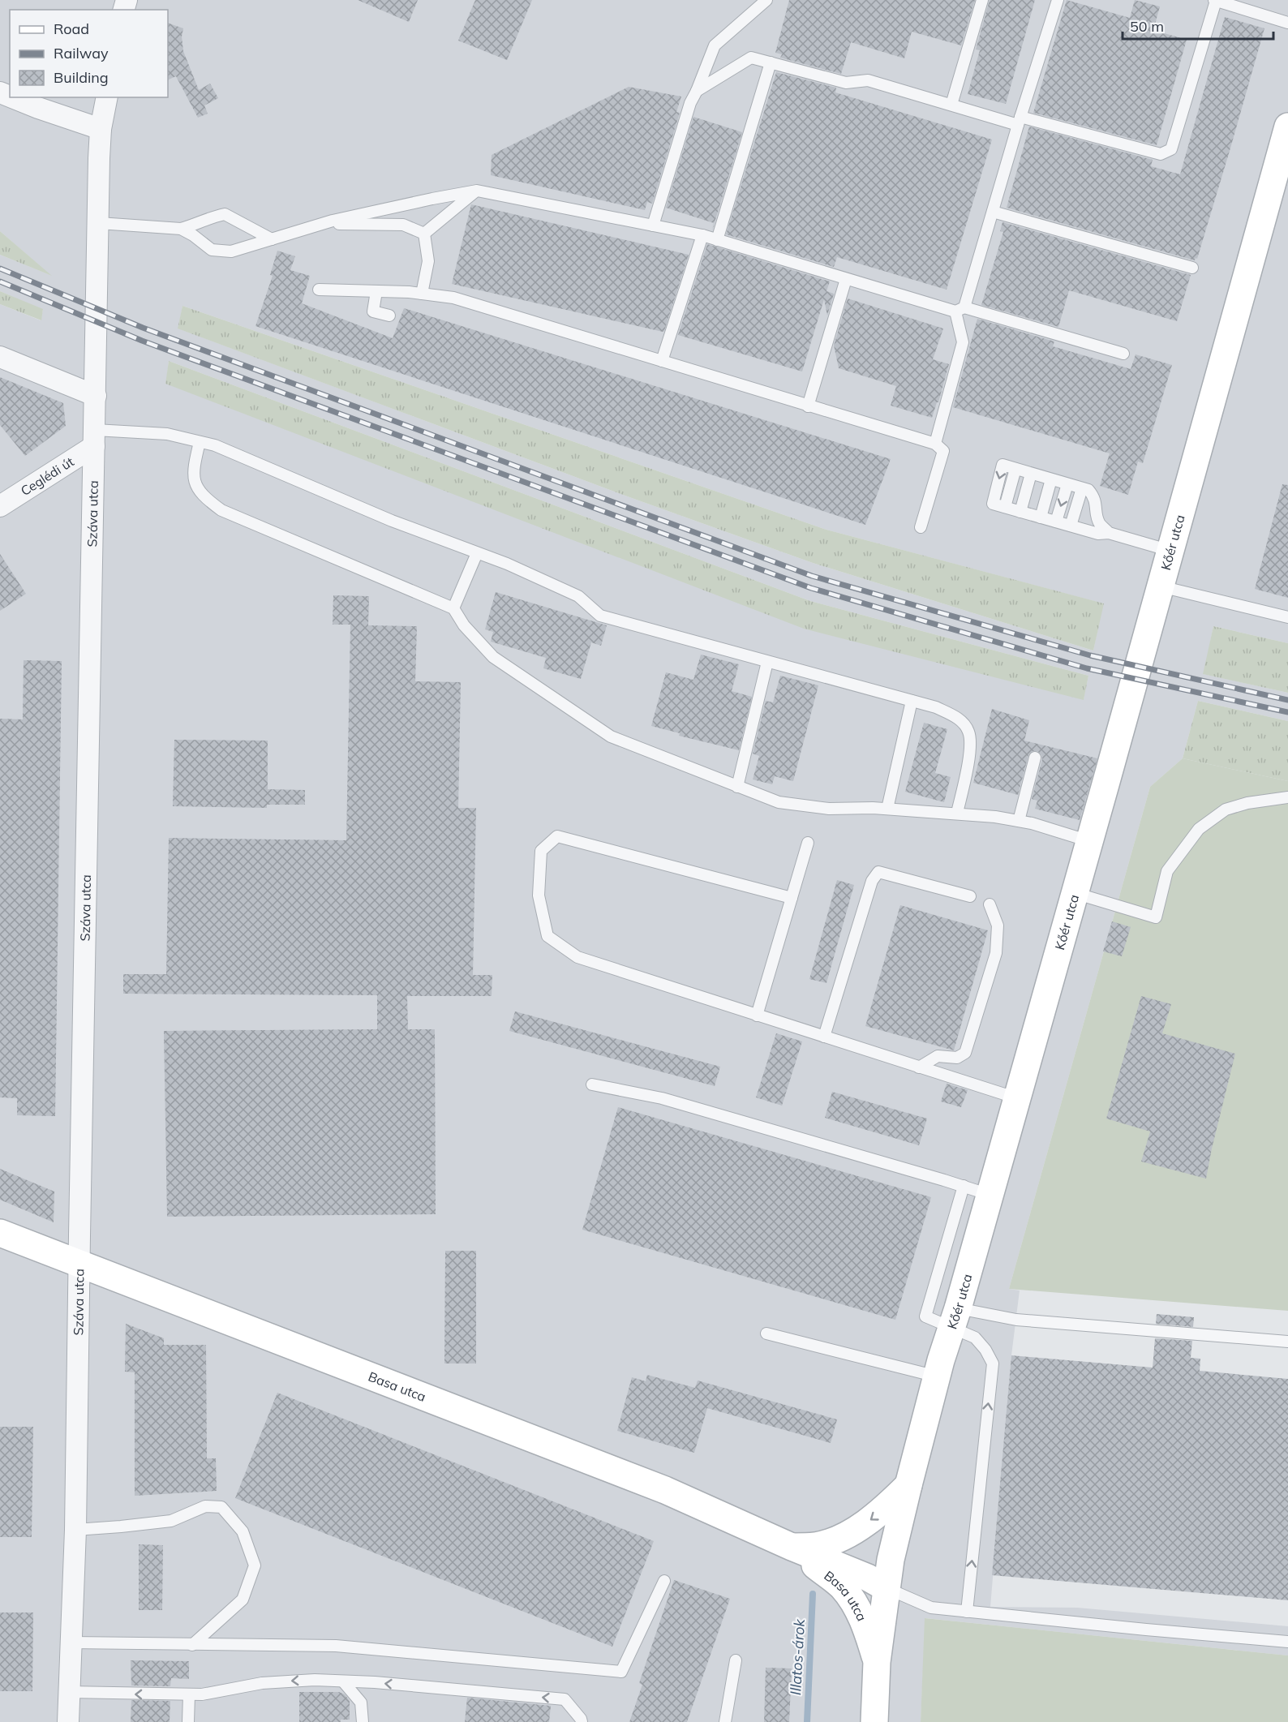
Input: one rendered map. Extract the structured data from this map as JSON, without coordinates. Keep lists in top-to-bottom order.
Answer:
{
  "streets": {
    "street": [
      "Ceglédi út",
      "Száva utca",
      "Kőér utca",
      "Basa utca"
    ]
  },
  "crossings": [
    ["Ceglédi út", "Száva utca"],
    ["Száva utca", "Basa utca"],
    ["Kőér utca", "Basa utca"]
  ],
  "water": ["Illatos-árok"],
  "legend": ["Road", "Railway", "Building"],
  "scale_bar": "50 m"
}
